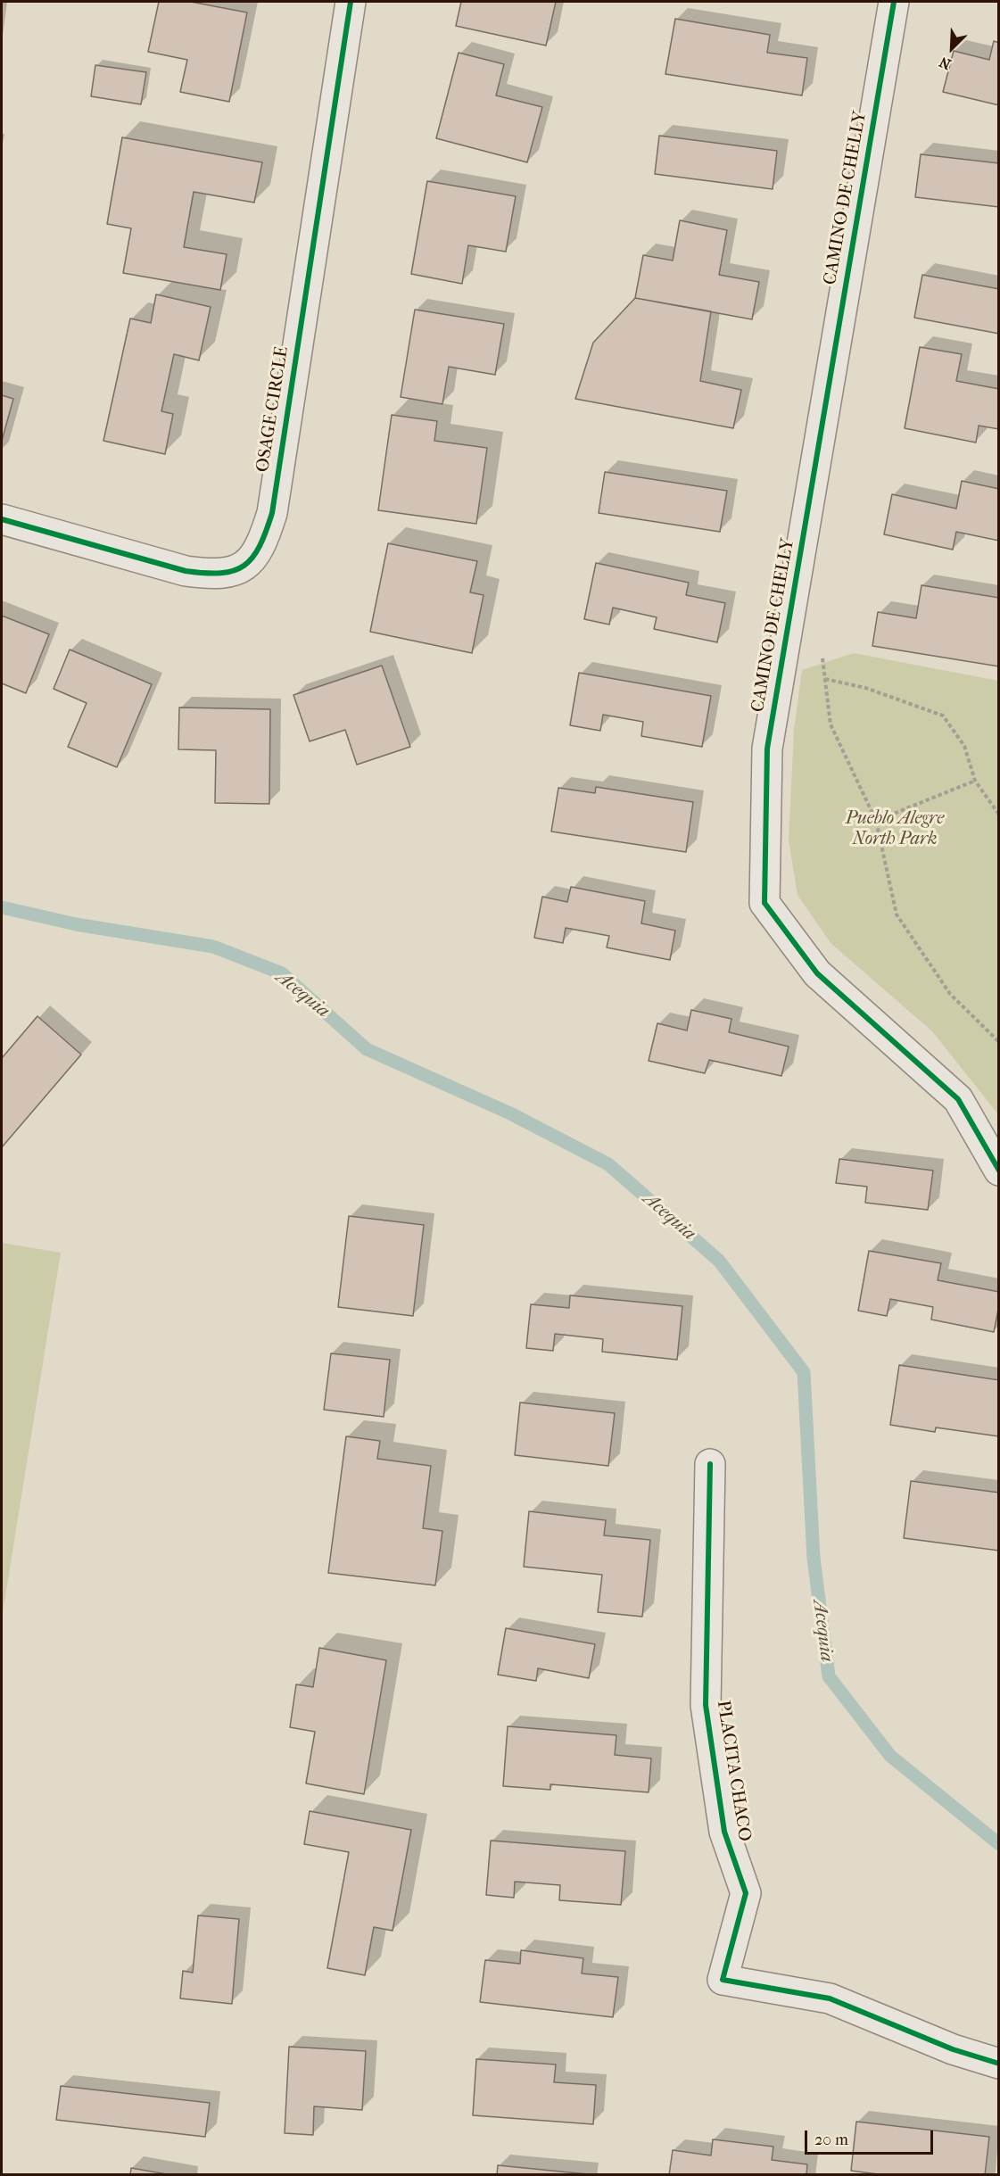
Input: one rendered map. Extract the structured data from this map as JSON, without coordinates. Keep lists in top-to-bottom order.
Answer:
{
  "streets": {
    "street": ["CAMINO DE CHELLY", "OSAGE CIRCLE", "PLACITA CHACO"]
  },
  "water": ["Acequia"],
  "parks": ["Pueblo Alegre North Park"],
  "scale_bar": "20 m",
  "north": "bottom left"
}
